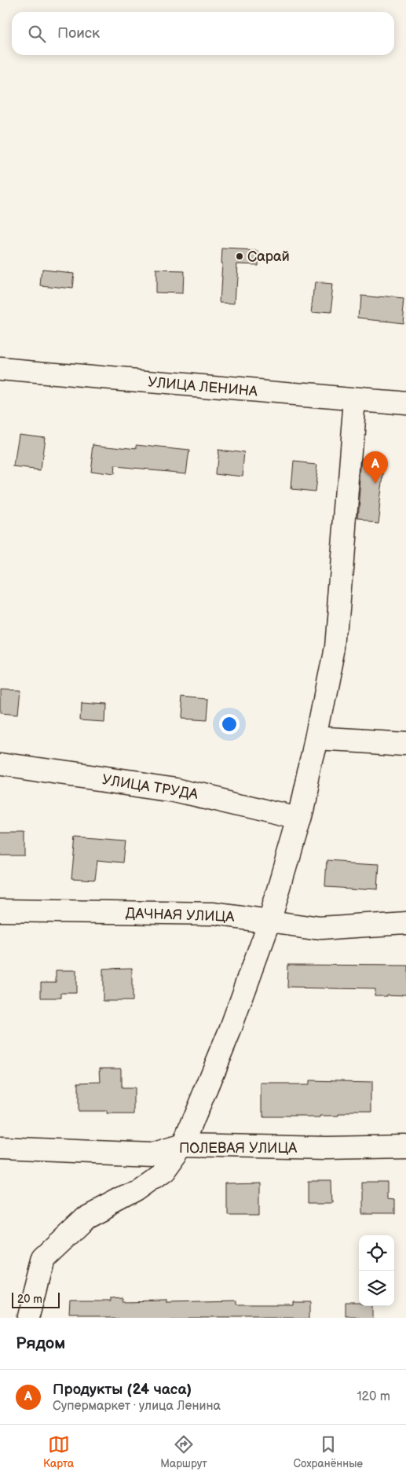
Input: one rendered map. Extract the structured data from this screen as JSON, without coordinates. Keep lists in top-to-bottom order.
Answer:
{
  "streets": {
    "street": [
      "УЛИЦА ЛЕНИНА",
      "УЛИЦА ТРУДА",
      "ДАЧНАЯ УЛИЦА",
      "ПОЛЕВАЯ УЛИЦА"
    ]
  },
  "places": ["Сарай"],
  "scale_bar": "20 m",
  "page": {
    "search": "Поиск",
    "pins": "A",
    "scale": "20 m",
    "heading": "Рядом",
    "list": [
      {
        "mark": "A",
        "name": "Продукты (24 часа)",
        "note": "Супермаркет · улица Ленина",
        "value": "120 m"
      }
    ],
    "nav": ["Карта", "Маршрут", "Сохранённые"]
  }
}
